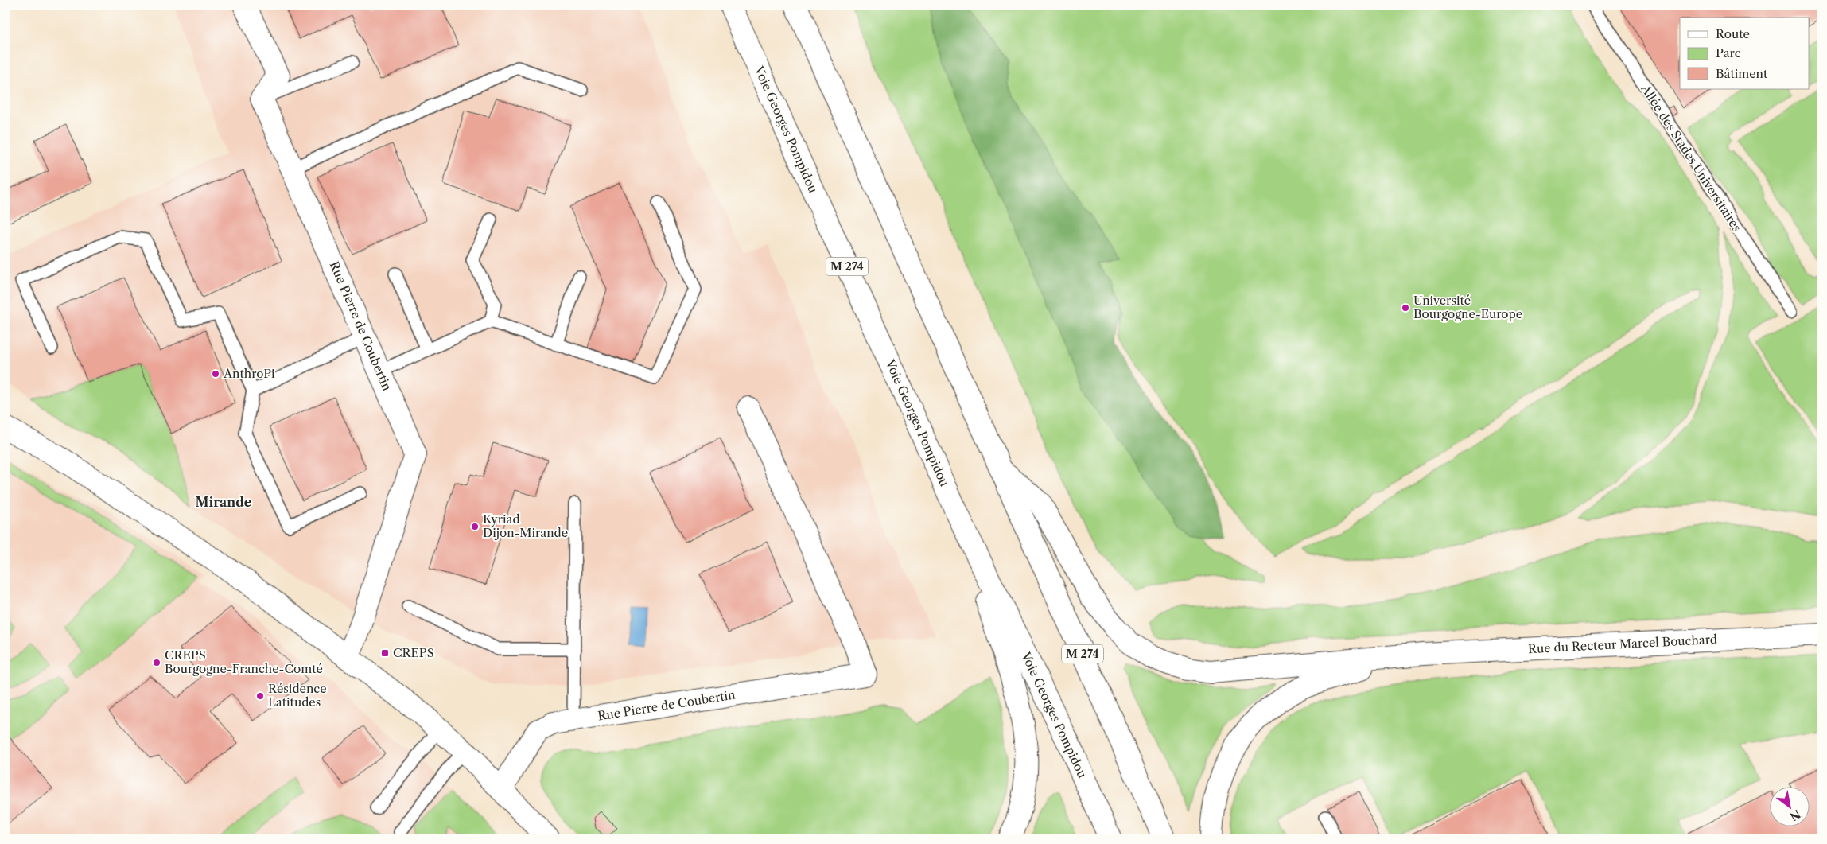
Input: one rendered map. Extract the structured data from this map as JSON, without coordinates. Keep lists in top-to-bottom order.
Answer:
{
  "streets": {
    "main road": [
      "Voie Georges Pompidou",
      "M 274",
      "Rue Pierre de Coubertin",
      "Rue du Recteur Marcel Bouchard"
    ],
    "lane": ["Allée des Stades Universitaires"]
  },
  "districts": ["Mirande"],
  "places": {
    "other": [
      "Université Bourgogne-Europe",
      "AnthroPi",
      "Kyriad Dijon-Mirande",
      "CREPS Bourgogne-Franche-Comté",
      "Résidence Latitudes"
    ],
    "transit": ["CREPS"]
  },
  "legend": ["Route", "Parc", "Bâtiment"],
  "north": "bottom right"
}
